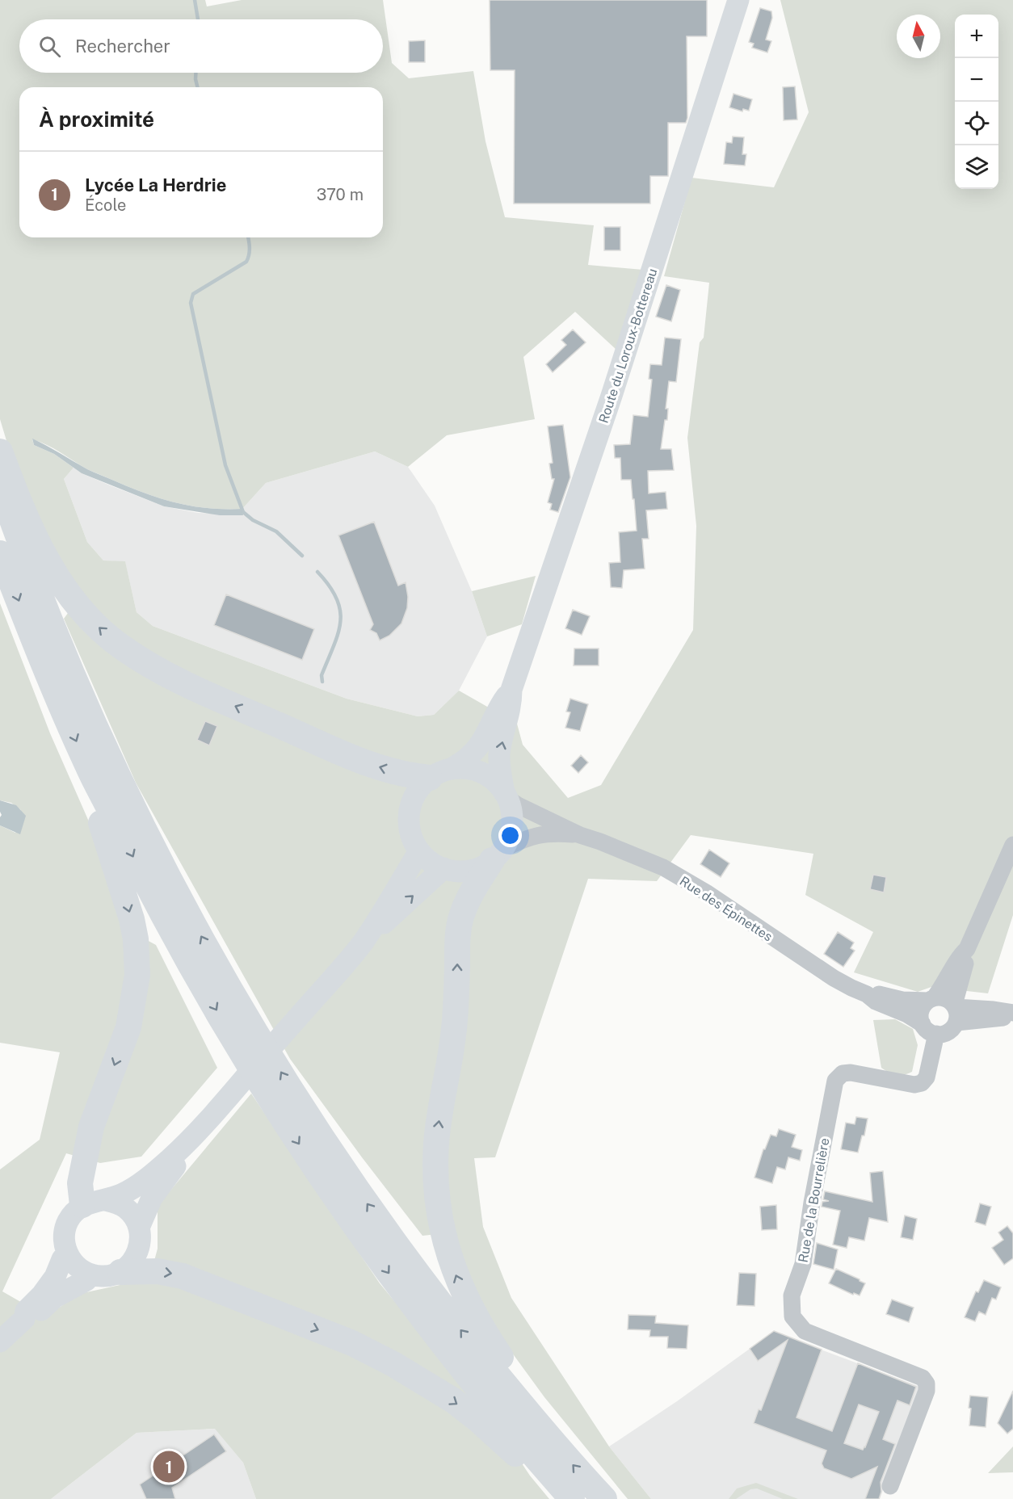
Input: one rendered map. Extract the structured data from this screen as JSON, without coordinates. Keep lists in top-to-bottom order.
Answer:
{
  "streets": {
    "main road": ["Route du Loroux-Bottereau"],
    "street": ["Rue des Épinettes", "Rue de la Bourrelière"]
  },
  "crossings": [
    ["Route du Loroux-Bottereau", "Rue des Épinettes"],
    ["Rue des Épinettes", "Rue de la Bourrelière"]
  ],
  "north": "top",
  "page": {
    "map_buttons": ["+", "−"],
    "search": "Rechercher",
    "heading": "À proximité",
    "list": [
      {
        "mark": "1",
        "name": "Lycée La Herdrie",
        "note": "École",
        "value": "370 m"
      }
    ],
    "pins": "1"
  }
}
